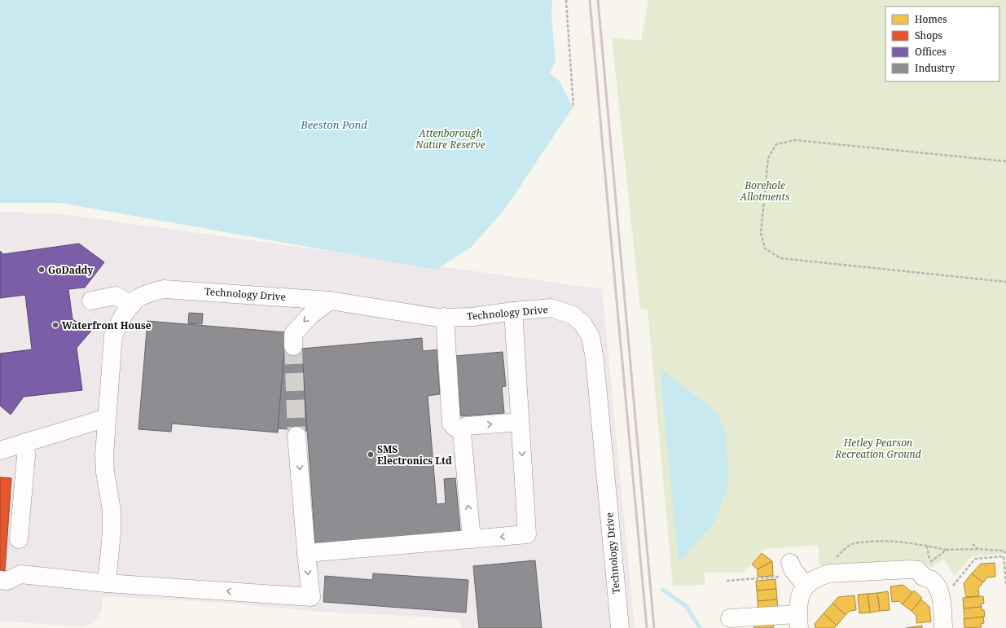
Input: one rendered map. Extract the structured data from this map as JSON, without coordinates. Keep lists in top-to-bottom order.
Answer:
{
  "streets": {
    "street": ["Technology Drive"]
  },
  "water": ["Beeston Pond"],
  "parks": ["Attenborough Nature Reserve", "Borehole Allotments", "Hetley Pearson Recreation Ground"],
  "places": ["GoDaddy", "Waterfront House", "SMS Electronics Ltd"],
  "legend": [
    "Homes",
    "Shops",
    "Offices",
    "Industry"
  ]
}
